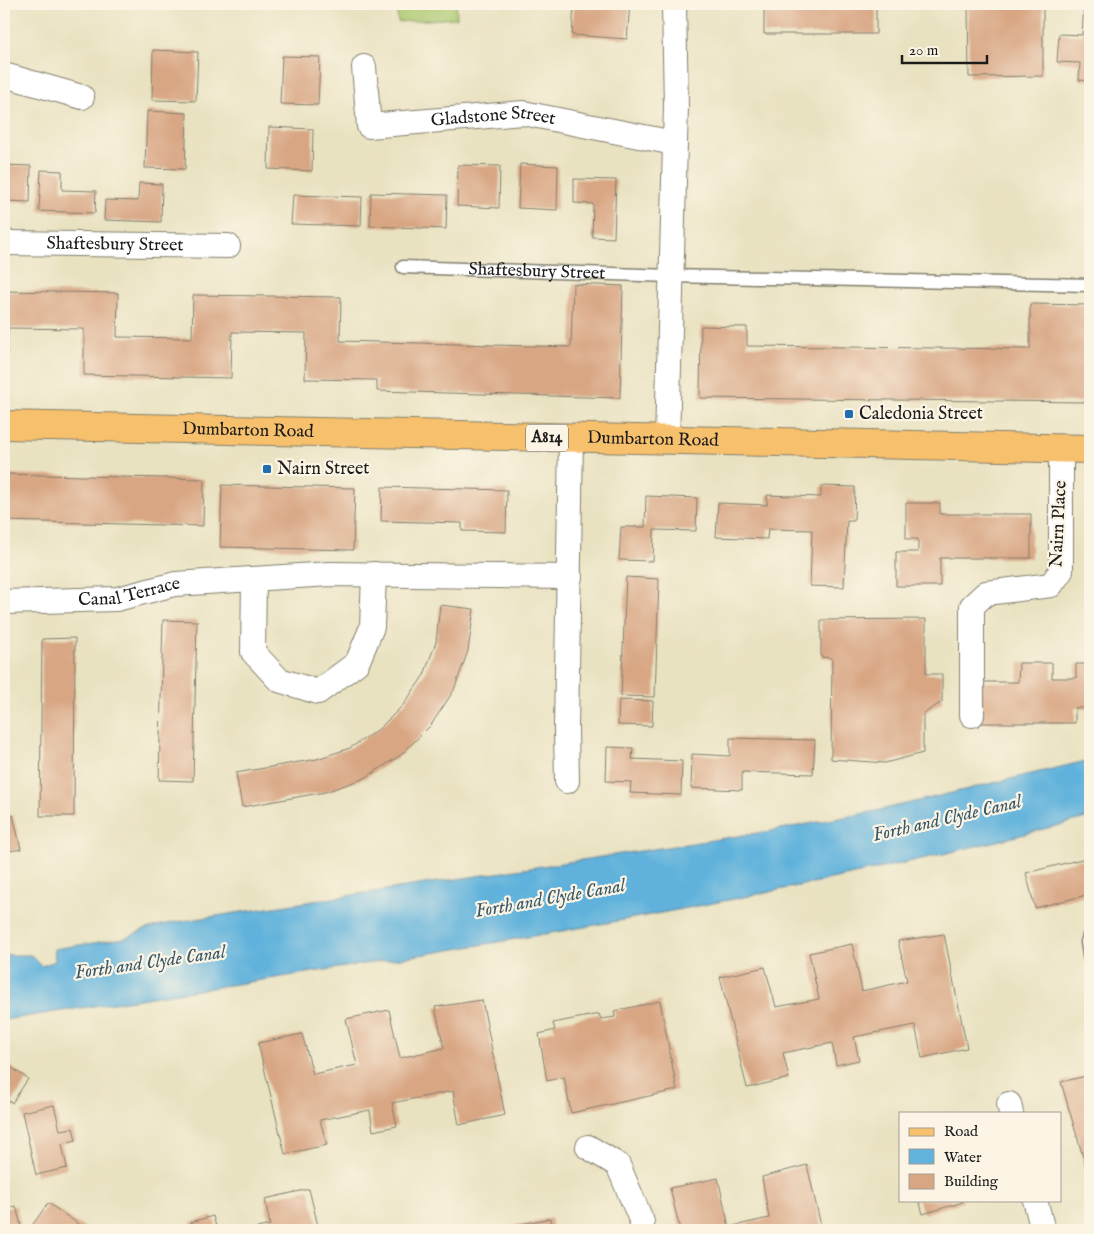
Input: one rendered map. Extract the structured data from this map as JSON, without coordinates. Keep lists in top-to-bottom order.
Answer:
{
  "streets": {
    "main road": ["Dumbarton Road", "A814"],
    "street": [
      "Gladstone Street",
      "Shaftesbury Street",
      "Nairn Place",
      "Canal Terrace"
    ]
  },
  "crossings": [
    ["Dumbarton Road", "Nairn Place"]
  ],
  "water": ["Forth and Clyde Canal"],
  "places": {
    "transit": ["Caledonia Street", "Nairn Street"]
  },
  "legend": ["Road", "Water", "Building"],
  "scale_bar": "20 m"
}
